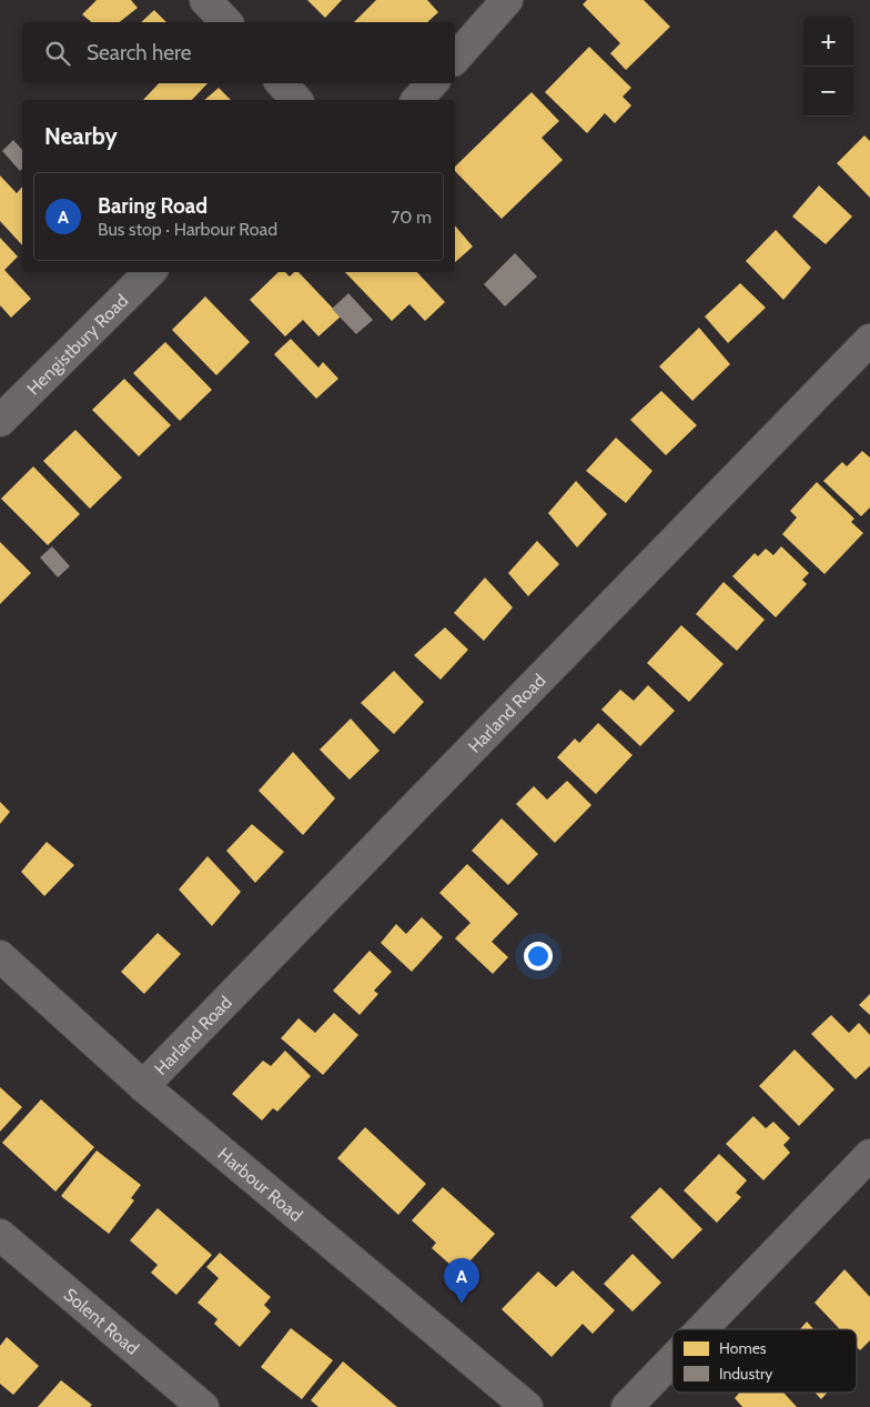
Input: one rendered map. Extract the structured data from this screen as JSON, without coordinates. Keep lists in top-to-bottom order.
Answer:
{
  "streets": {
    "street": [
      "Hengistbury Road",
      "Harland Road",
      "Harbour Road",
      "Solent Road"
    ]
  },
  "crossings": [
    ["Harland Road", "Harbour Road"]
  ],
  "legend": ["Homes", "Industry"],
  "page": {
    "map_buttons": ["+", "−"],
    "search": "Search here",
    "heading": "Nearby",
    "list": [
      {
        "mark": "A",
        "name": "Baring Road",
        "note": "Bus stop · Harbour Road",
        "value": "70 m"
      }
    ],
    "pins": "A"
  }
}
